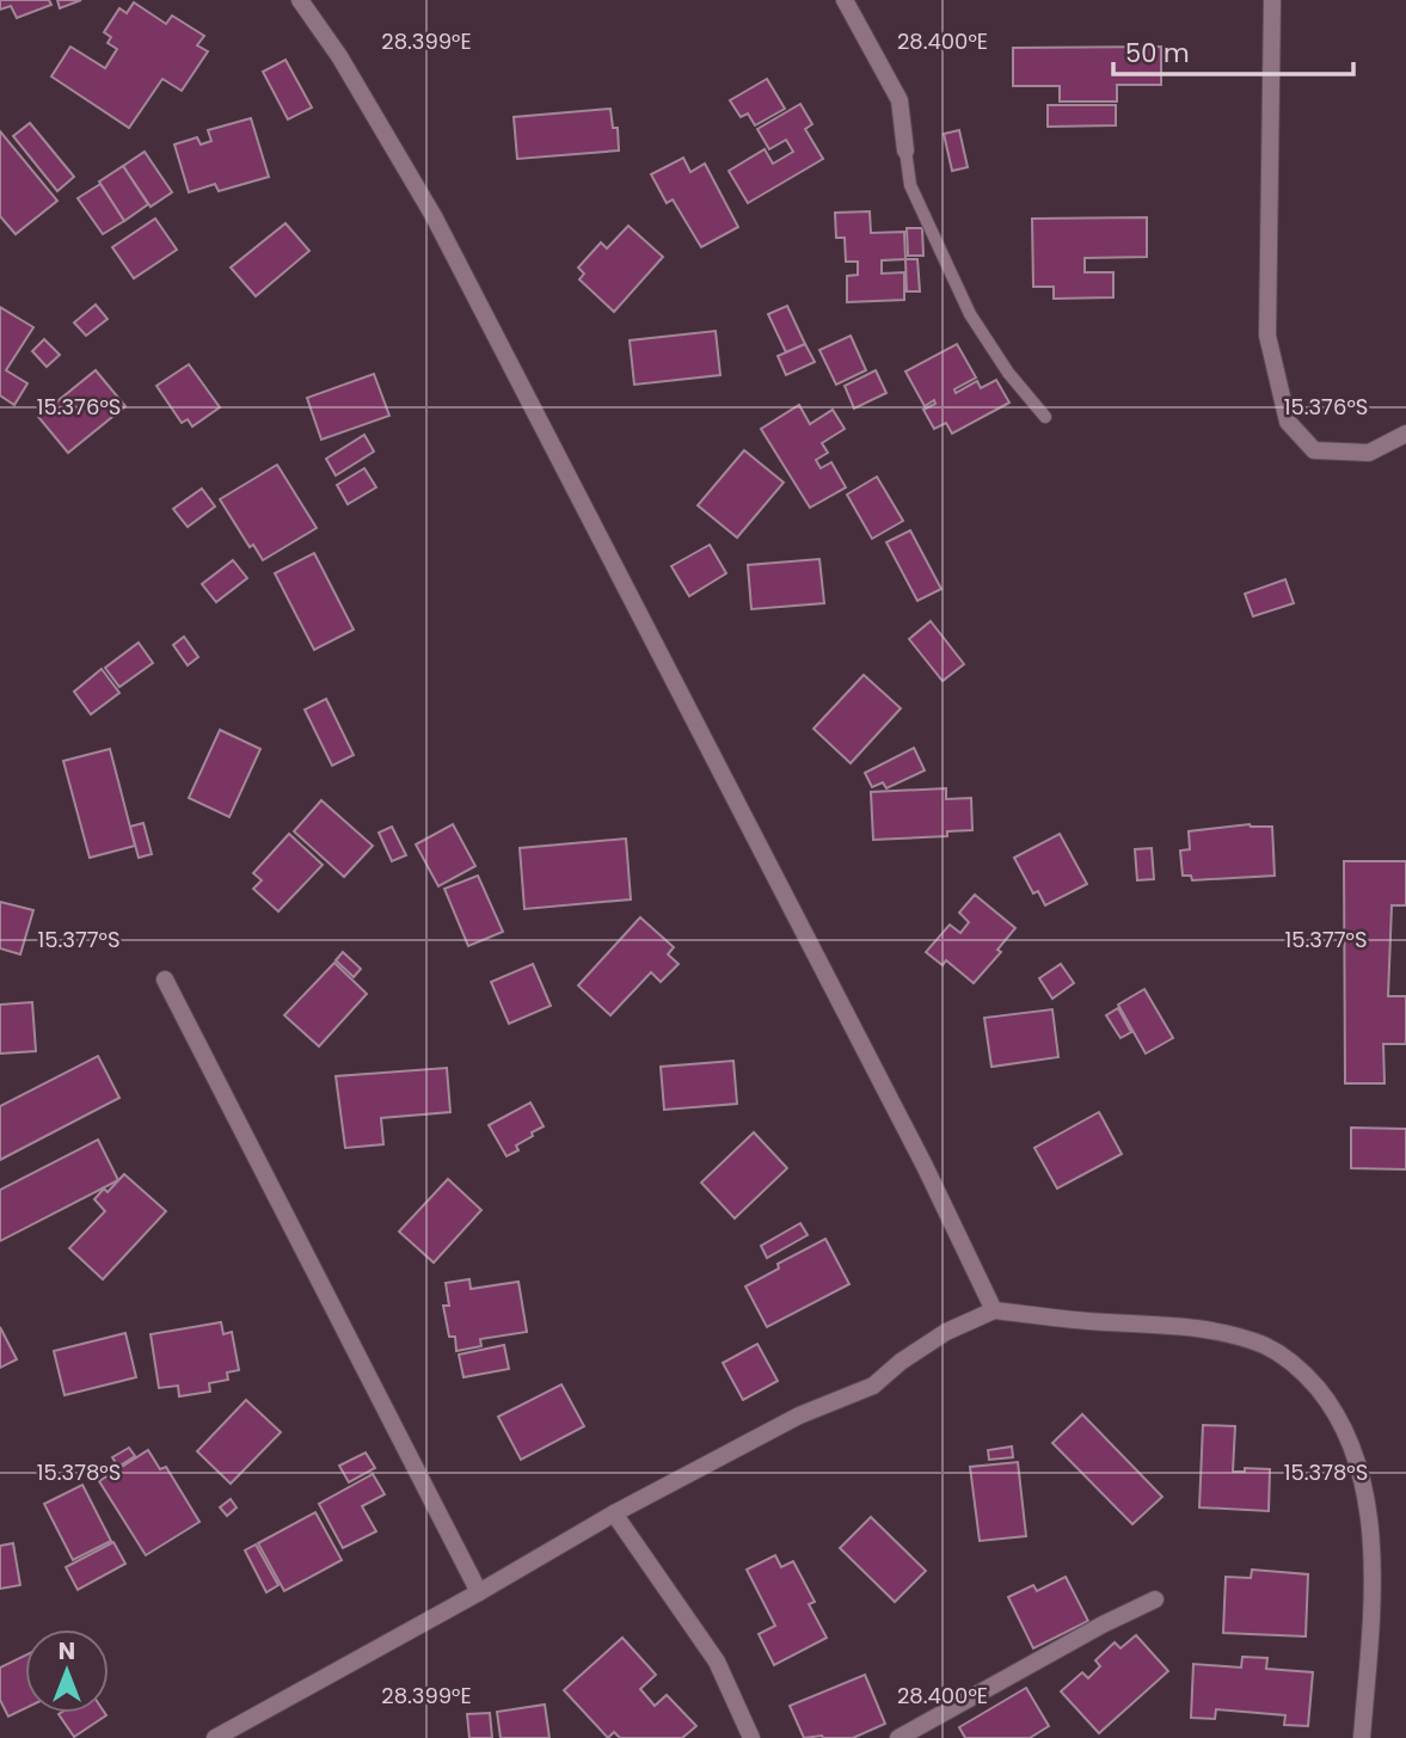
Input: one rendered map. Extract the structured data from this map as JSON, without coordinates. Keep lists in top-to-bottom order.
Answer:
{
  "scale_bar": "50 m",
  "north": "top",
  "coordinates": [
    "28.399°E",
    "28.400°E",
    "15.376°S",
    "15.377°S",
    "15.378°S"
  ]
}
